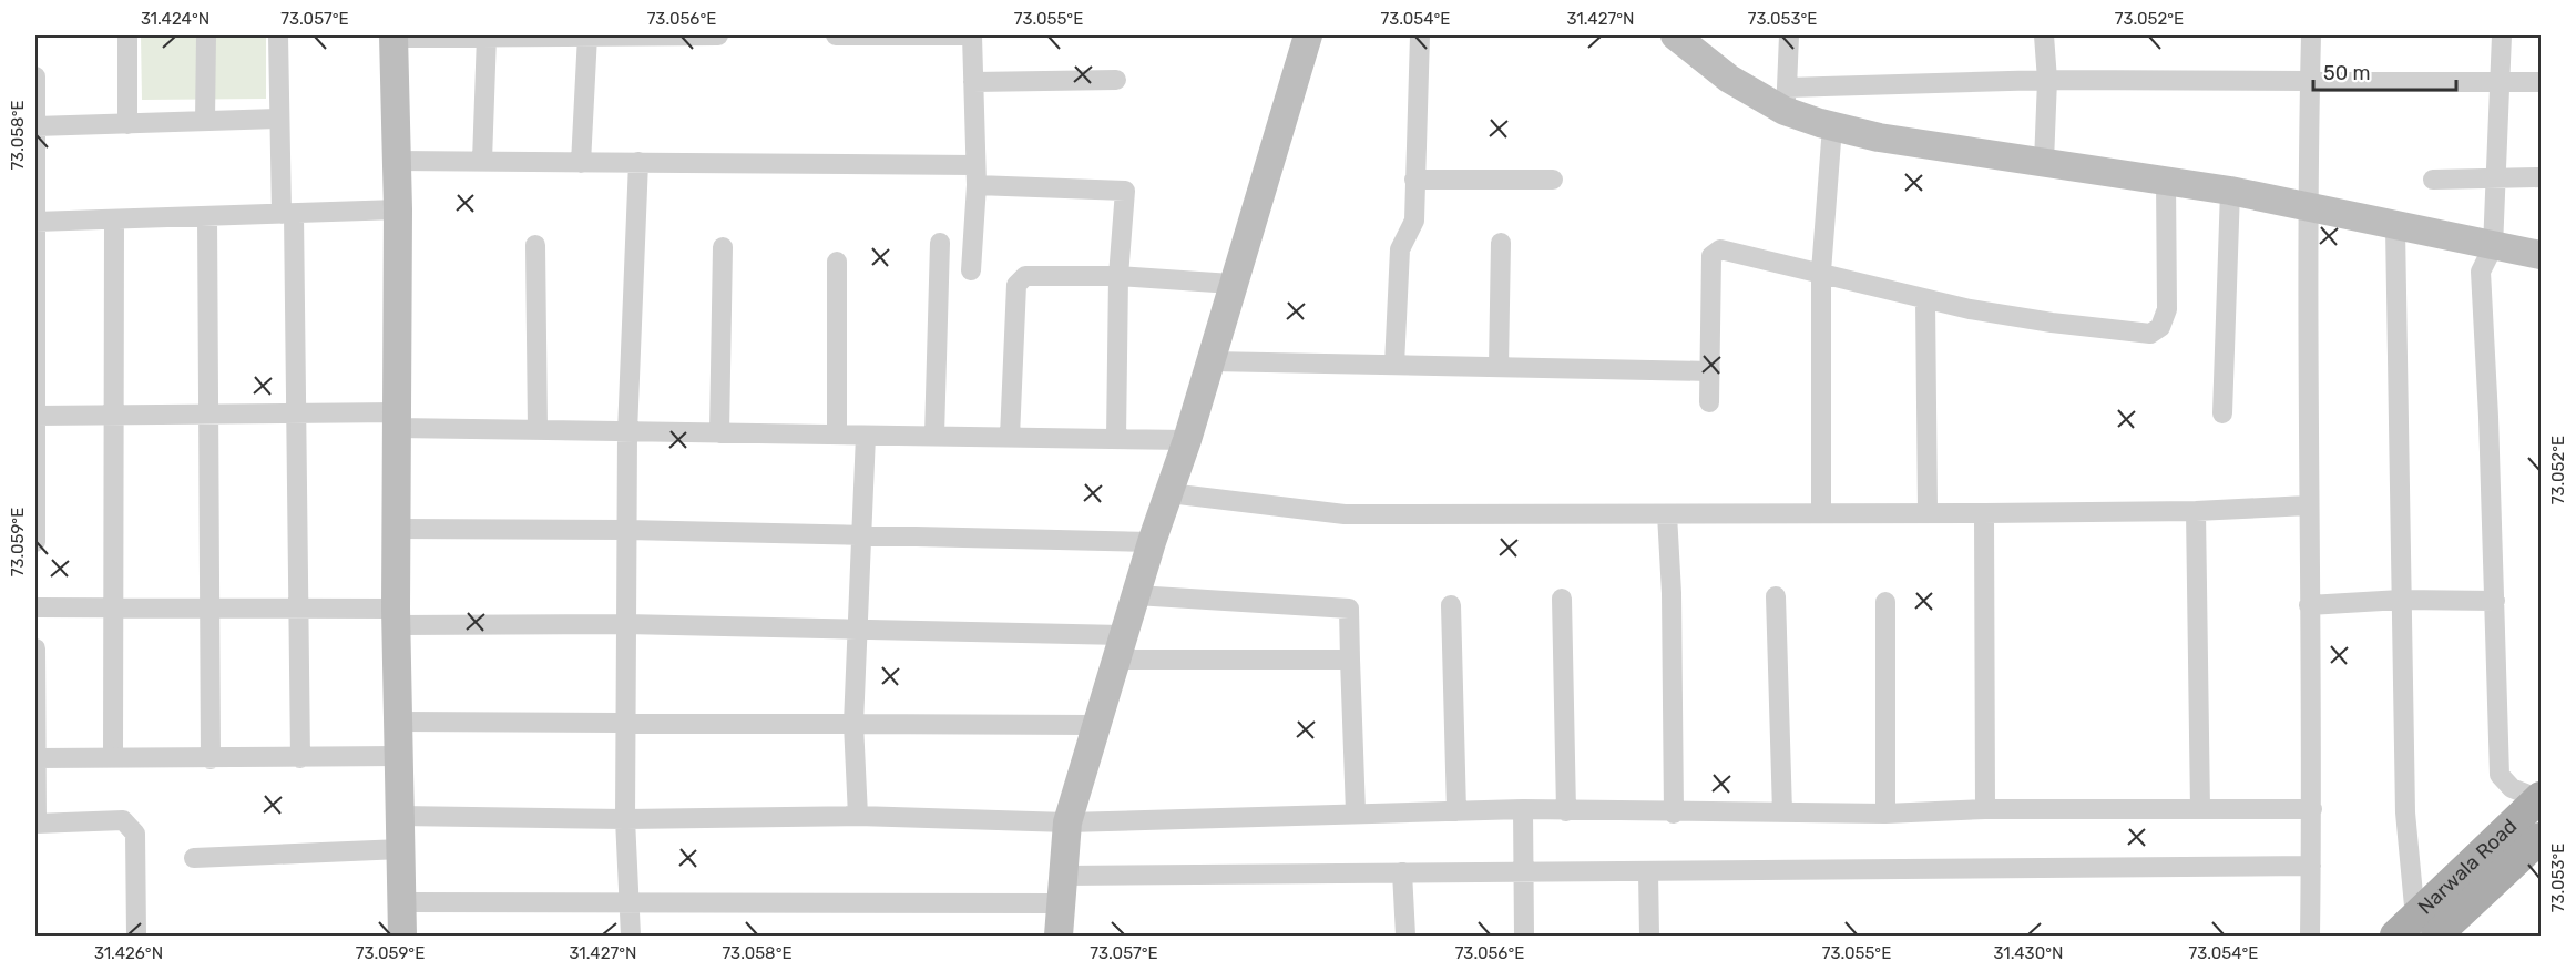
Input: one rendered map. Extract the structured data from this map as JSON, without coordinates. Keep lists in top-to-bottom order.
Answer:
{
  "streets": {
    "main road": ["Narwala Road"]
  },
  "scale_bar": "50 m",
  "coordinates": [
    "31.424°N",
    "73.057°E",
    "73.056°E",
    "73.055°E",
    "73.054°E",
    "31.427°N",
    "73.053°E",
    "73.052°E",
    "73.058°E",
    "73.059°E",
    "31.426°N",
    "31.430°N"
  ]
}
